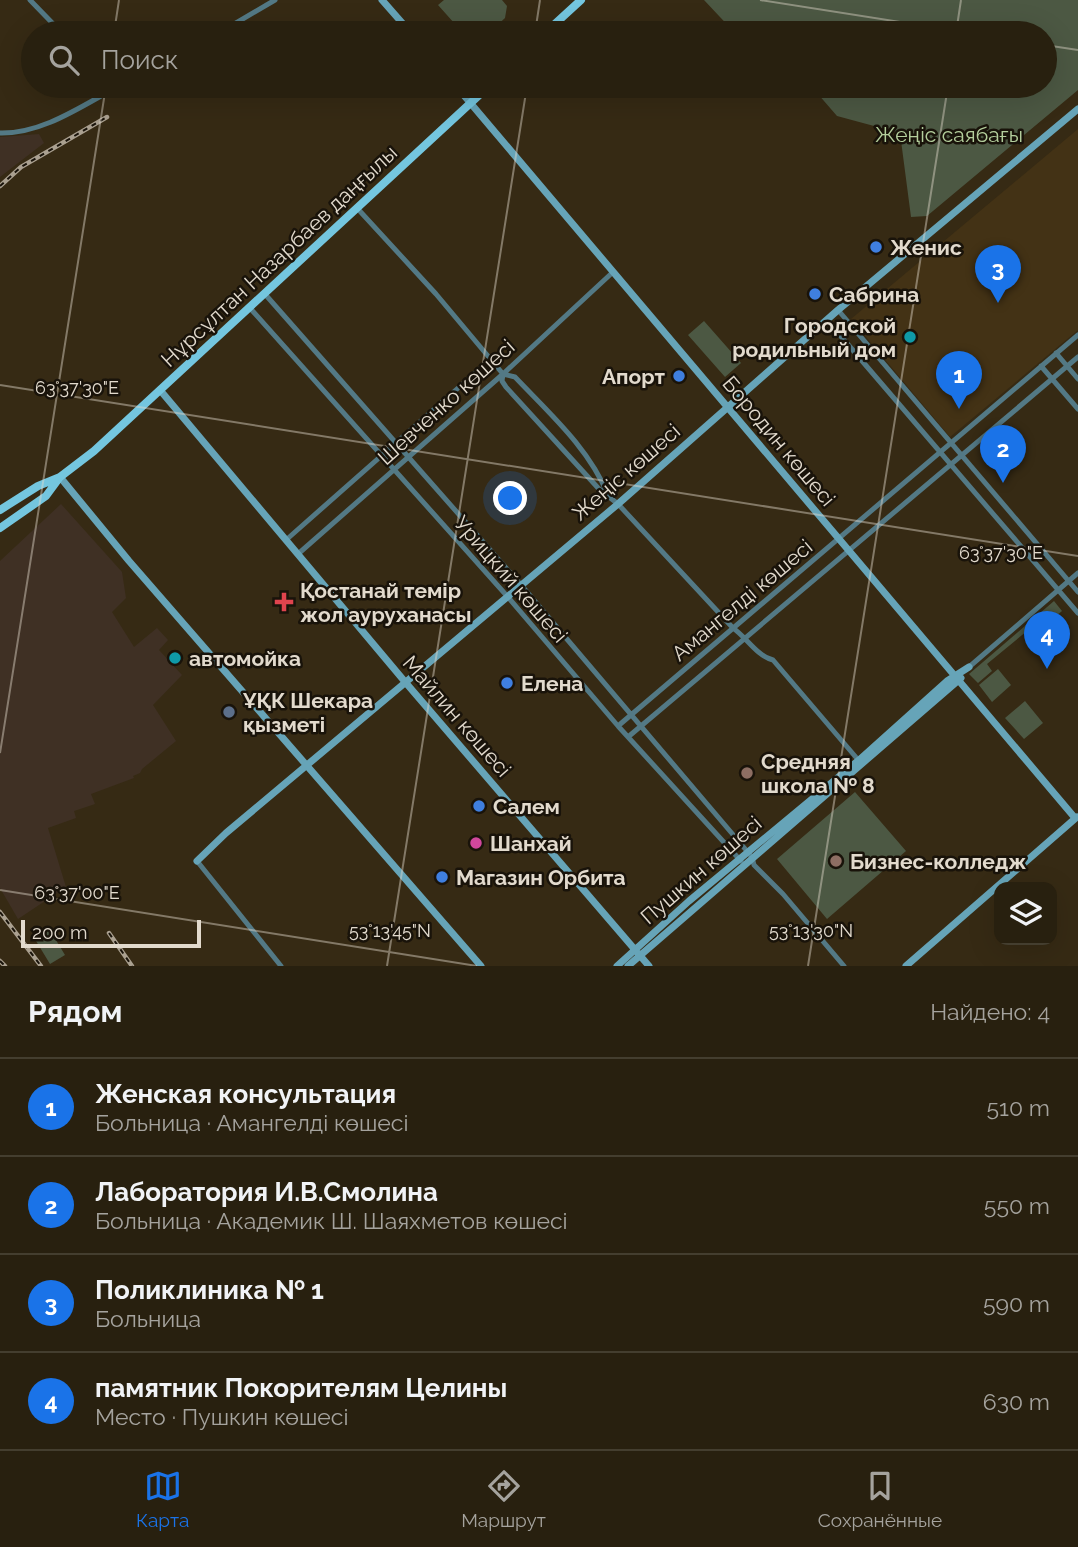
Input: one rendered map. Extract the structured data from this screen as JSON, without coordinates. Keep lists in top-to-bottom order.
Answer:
{
  "streets": {
    "main road": ["Нұрсұлтан Назарбаев даңғылы"],
    "street": [
      "Шевченко көшесі",
      "Бородин көшесі",
      "Жеңіс көшесі",
      "Урицкий көшесі",
      "Амангелді көшесі",
      "Майлин көшесі",
      "Пушкин көшесі"
    ]
  },
  "crossings": [
    ["Нұрсұлтан Назарбаев даңғылы", "Бородин көшесі"],
    ["Нұрсұлтан Назарбаев даңғылы", "Урицкий көшесі"],
    ["Нұрсұлтан Назарбаев даңғылы", "Майлин көшесі"],
    ["Шевченко көшесі", "Бородин көшесі"],
    ["Шевченко көшесі", "Урицкий көшесі"],
    ["Шевченко көшесі", "Майлин көшесі"],
    ["Бородин көшесі", "Жеңіс көшесі"],
    ["Бородин көшесі", "Амангелді көшесі"],
    ["Бородин көшесі", "Пушкин көшесі"],
    ["Жеңіс көшесі", "Урицкий көшесі"],
    ["Жеңіс көшесі", "Майлин көшесі"],
    ["Урицкий көшесі", "Амангелді көшесі"],
    ["Урицкий көшесі", "Пушкин көшесі"],
    ["Майлин көшесі", "Пушкин көшесі"]
  ],
  "parks": ["Жеңіс саябағы"],
  "places": {
    "other": [
      "Женис",
      "Сабрина",
      "Городской родильный дом",
      "Апорт",
      "автомойка",
      "Елена",
      "ҰҚК Шекара қызметі",
      "Средняя школа № 8",
      "Салем",
      "Шанхай",
      "Бизнес-колледж",
      "Магазин Орбита"
    ],
    "health": ["Қостанай темір жол ауруханасы"]
  },
  "scale_bar": "200 m",
  "page": {
    "search": "Поиск",
    "pins": [
      "3",
      "1",
      "2",
      "4"
    ],
    "scale": "200 m",
    "heading": ["Рядом", "Найдено: 4"],
    "list": [
      {
        "mark": "1",
        "name": "Женская консультация",
        "note": "Больница · Амангелді көшесі",
        "value": "510 m"
      },
      {
        "mark": "2",
        "name": "Лаборатория И.В.Смолина",
        "note": "Больница · Академик Ш. Шаяхметов көшесі",
        "value": "550 m"
      },
      {
        "mark": "3",
        "name": "Поликлиника № 1",
        "note": "Больница",
        "value": "590 m"
      },
      {
        "mark": "4",
        "name": "памятник Покорителям Целины",
        "note": "Место · Пушкин көшесі",
        "value": "630 m"
      }
    ],
    "nav": ["Карта", "Маршрут", "Сохранённые"]
  },
  "coordinates": [
    "63°37'30\"E",
    "63°37'00\"E",
    "53°13'45\"N",
    "53°13'30\"N"
  ]
}
